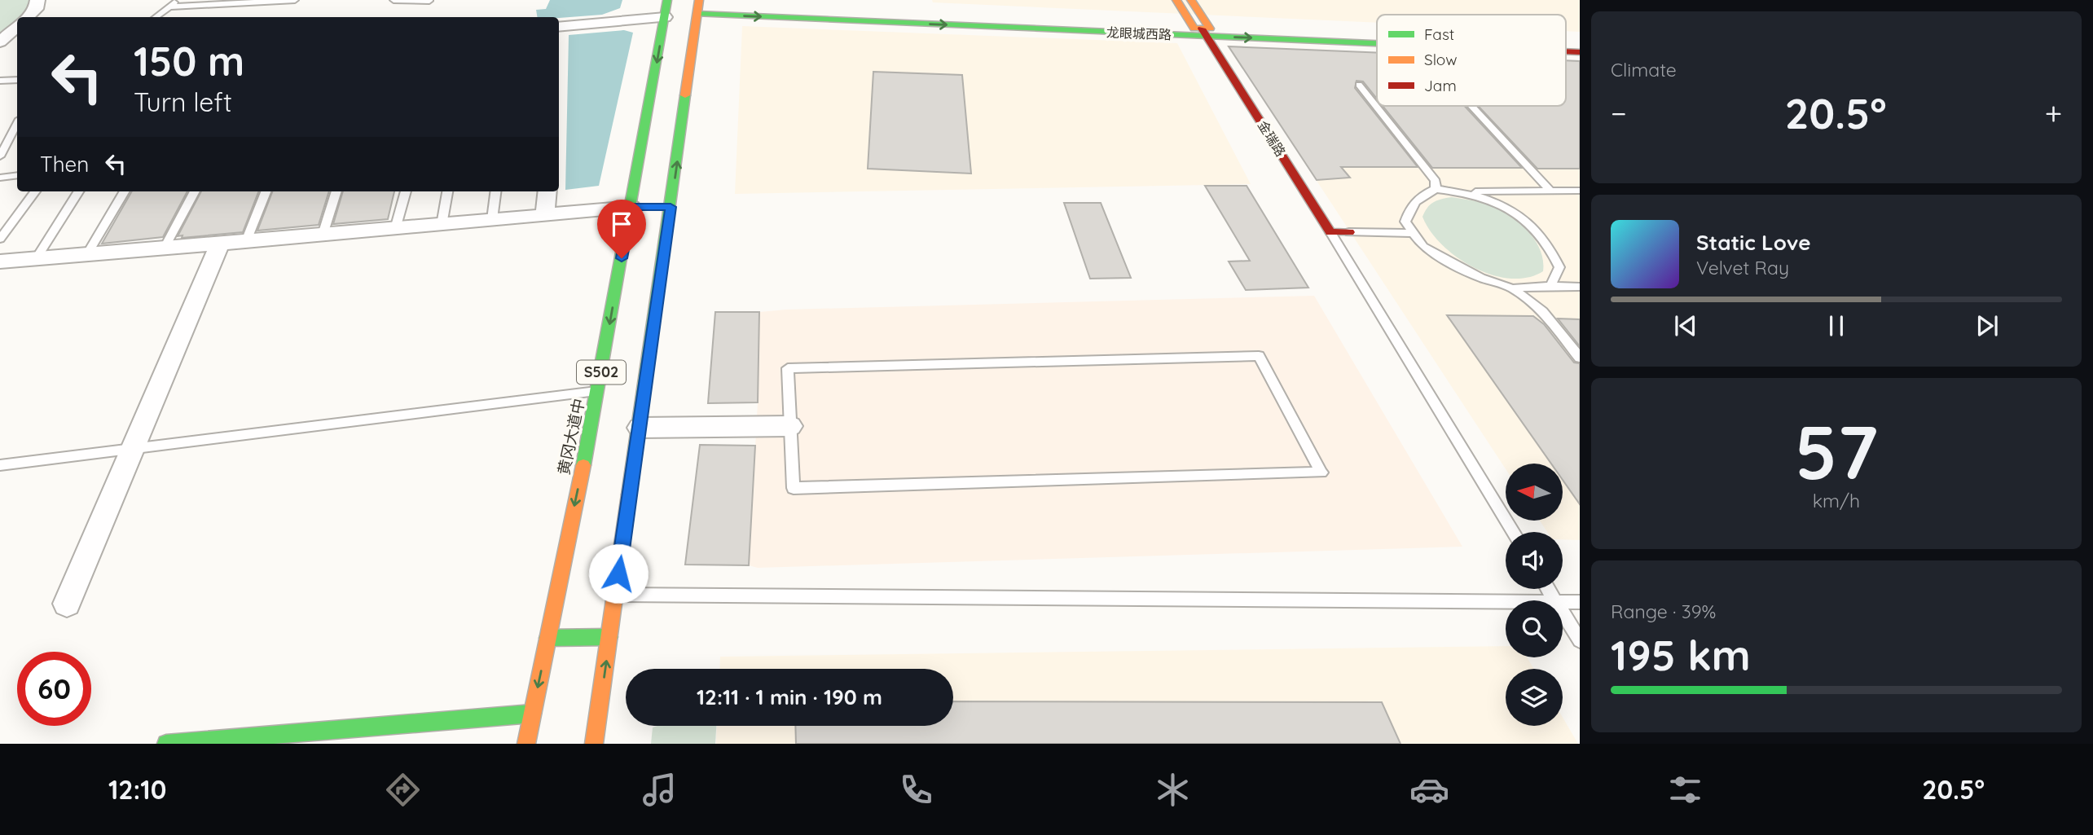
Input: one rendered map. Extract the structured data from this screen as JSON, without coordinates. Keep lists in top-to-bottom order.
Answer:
{
  "streets": {
    "street": [
      "龙眼城西路",
      "金瑞路",
      "S502",
      "黄冈大道中"
    ]
  },
  "crossings": [
    ["龙眼城西路", "黄冈大道中"]
  ],
  "legend": ["Fast", "Slow", "Jam"],
  "north": "left",
  "page": {
    "tile": [
      "Climate",
      ["57", "km/h"],
      ["Range · 39%", "195 km"]
    ],
    "turn": ["150 m", "Turn left"],
    "heat": ["−", "20.5°", "+"],
    "then": "Then",
    "song": ["Static Love", "Velvet Ray"],
    "limit": "60",
    "trip": "12:11 · 1 min · 190 m",
    "tabs": ["12:10", "20.5°"]
  }
}
